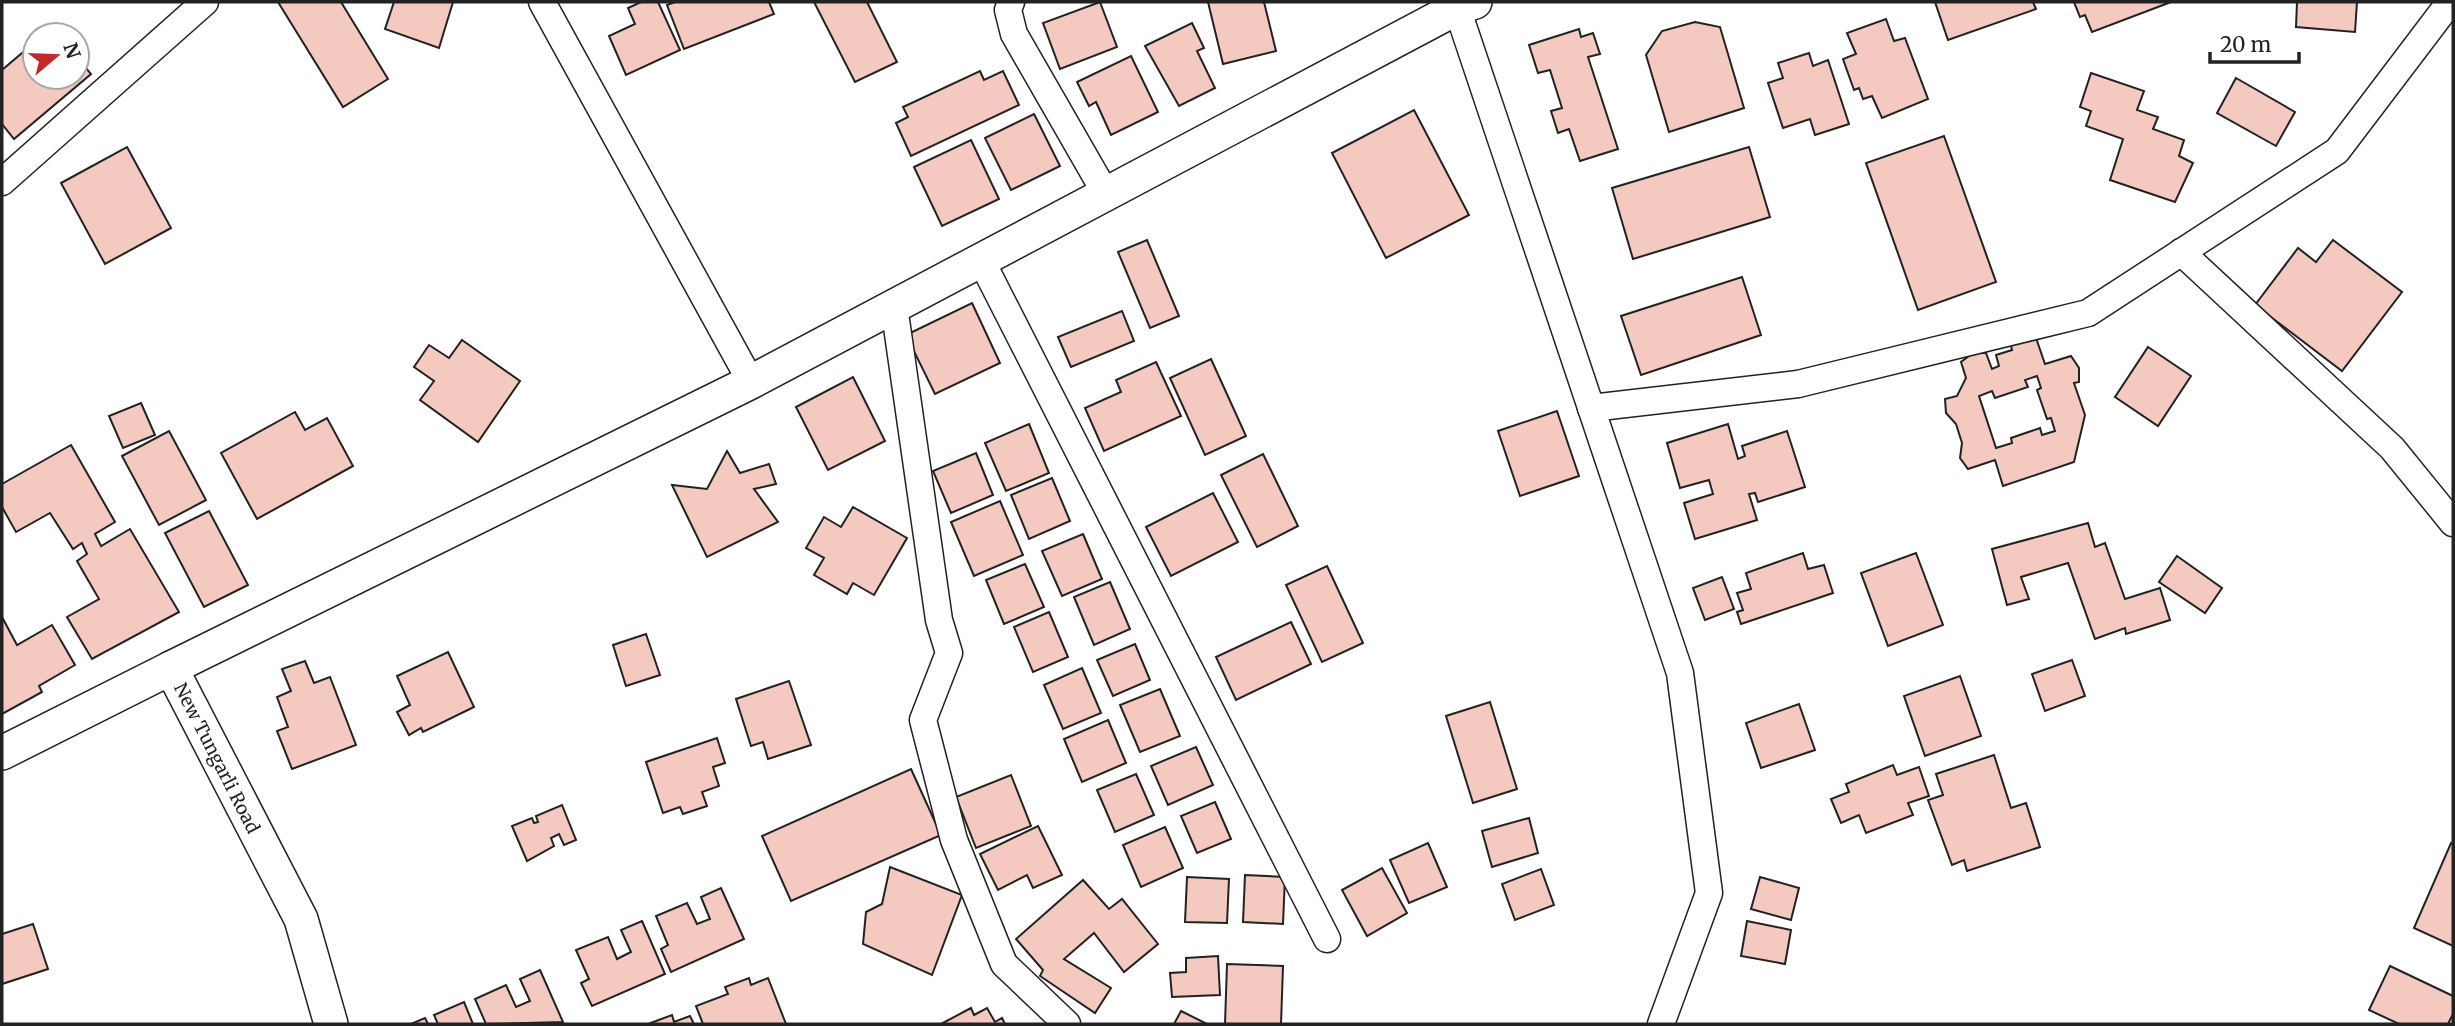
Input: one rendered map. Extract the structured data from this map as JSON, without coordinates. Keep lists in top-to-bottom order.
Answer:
{
  "streets": {
    "street": ["New Tungarli Road"]
  },
  "scale_bar": "20 m",
  "north": "right"
}
